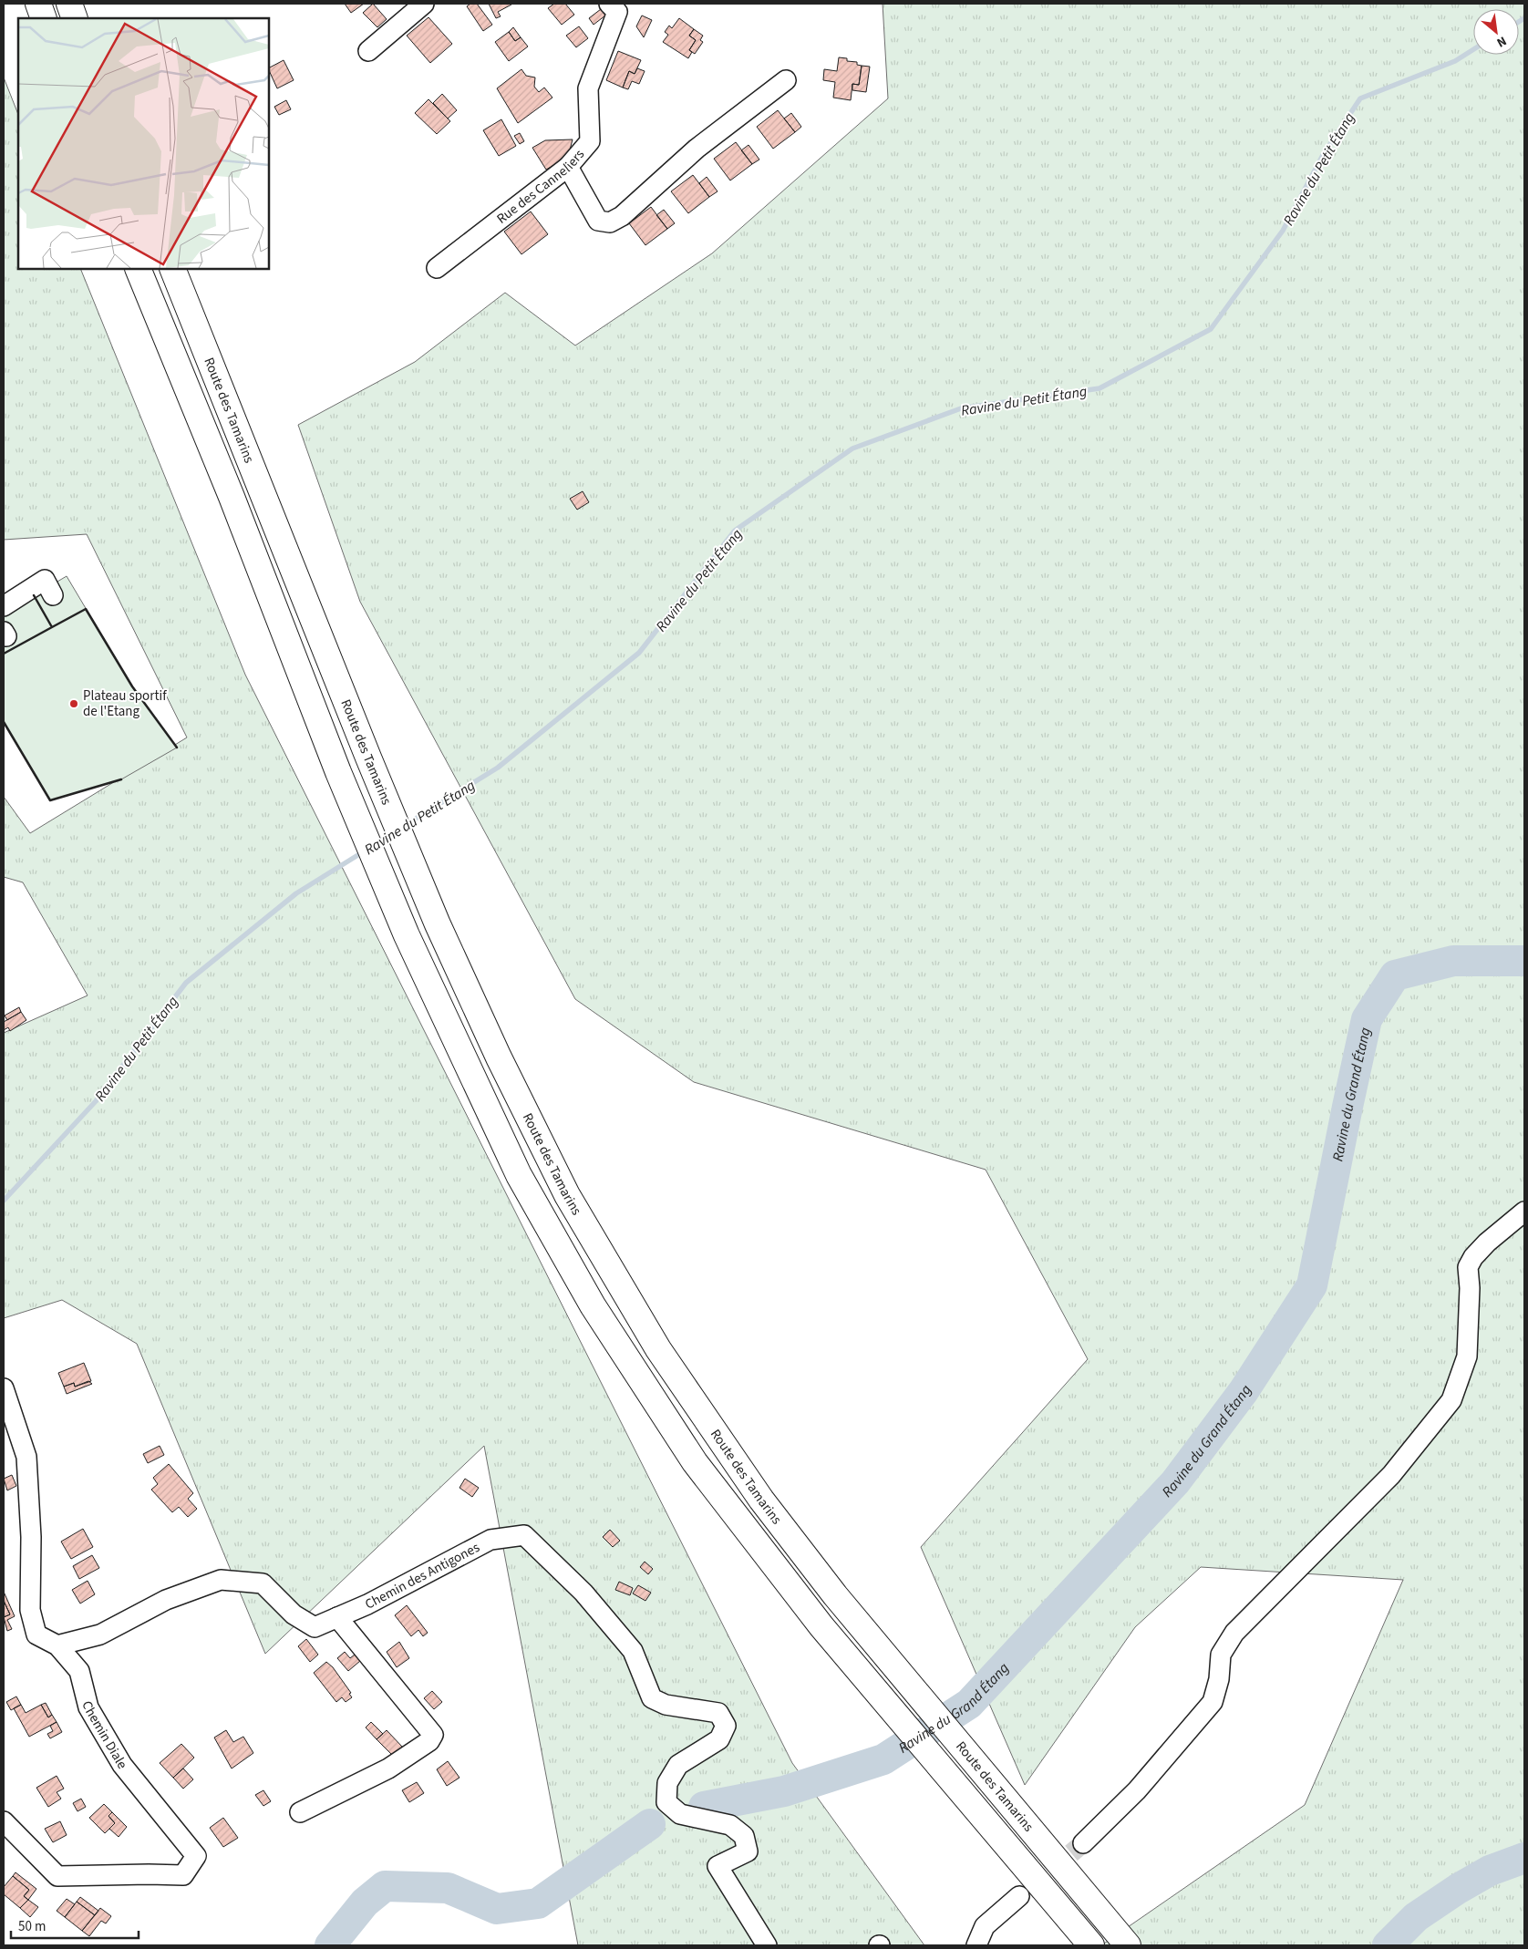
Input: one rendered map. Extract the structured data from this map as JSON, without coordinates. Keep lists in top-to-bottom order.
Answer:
{
  "streets": {
    "highway": ["Route des Tamarins"],
    "street": ["Rue des Canneliers", "Chemin des Antigones", "Chemin Diale"]
  },
  "crossings": [
    ["Chemin des Antigones", "Chemin Diale"]
  ],
  "water": ["Ravine du Petit Étang", "Ravine du Grand Étang"],
  "places": ["Plateau sportif de l'Etang"],
  "scale_bar": "50 m",
  "north": "bottom right"
}
